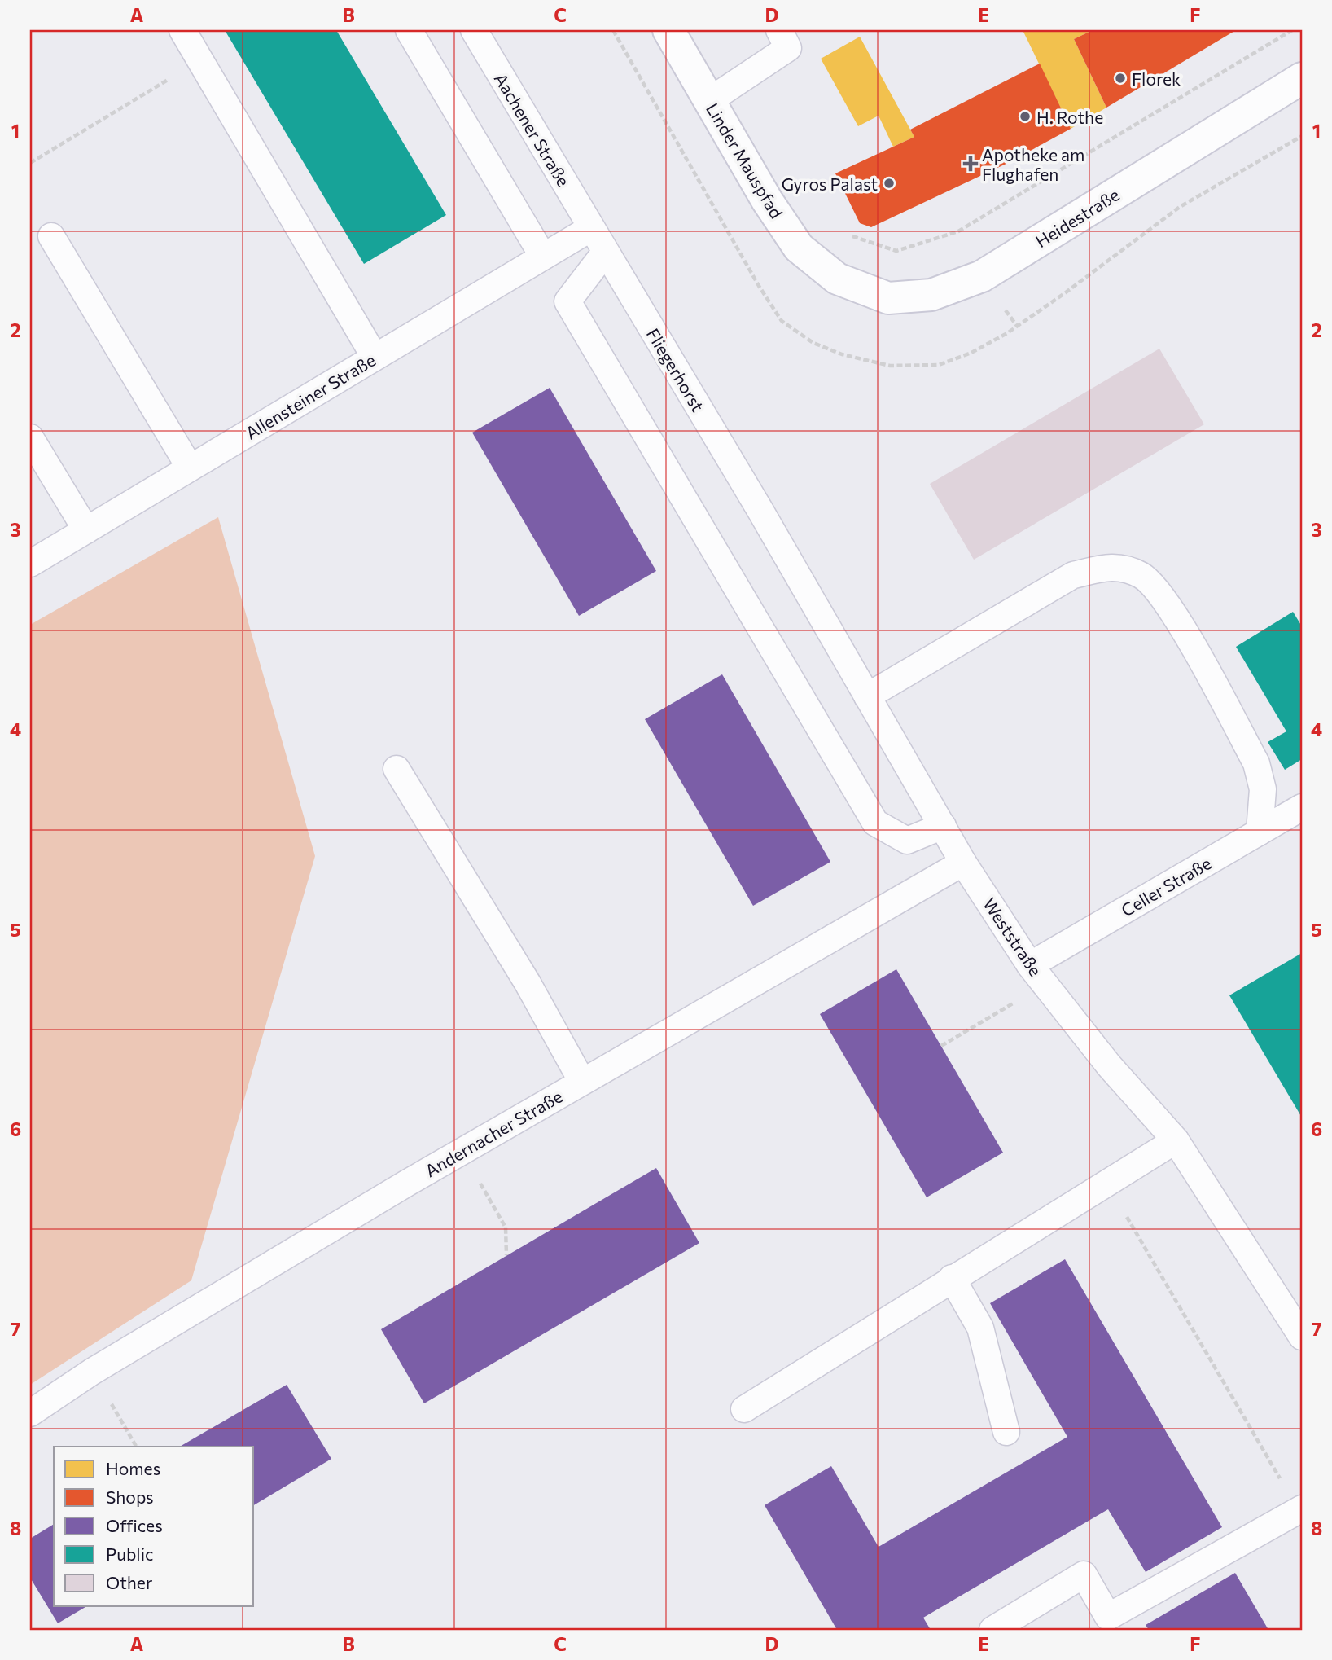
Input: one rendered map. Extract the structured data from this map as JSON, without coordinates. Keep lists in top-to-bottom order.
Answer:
{
  "streets": {
    "street": ["Linder Mauspfad", "Heidestraße"],
    "lane": [
      "Aachener Straße",
      "Fliegerhorst",
      "Allensteiner Straße",
      "Celler Straße",
      "Weststraße",
      "Andernacher Straße"
    ]
  },
  "crossings": [
    ["Aachener Straße", "Fliegerhorst"],
    ["Aachener Straße", "Allensteiner Straße"],
    ["Linder Mauspfad", "Heidestraße"],
    ["Fliegerhorst", "Allensteiner Straße"],
    ["Fliegerhorst", "Weststraße"],
    ["Celler Straße", "Weststraße"],
    ["Weststraße", "Andernacher Straße"]
  ],
  "places": {
    "other": ["Florek", "H. Rothe", "Gyros Palast"],
    "health": ["Apotheke am Flughafen"]
  },
  "legend": [
    "Homes",
    "Shops",
    "Offices",
    "Public",
    "Other"
  ],
  "grid": {
    "columns": [
      "A",
      "B",
      "C",
      "D",
      "E",
      "F"
    ],
    "rows": [
      "1",
      "2",
      "3",
      "4",
      "5",
      "6",
      "7",
      "8"
    ]
  }
}
